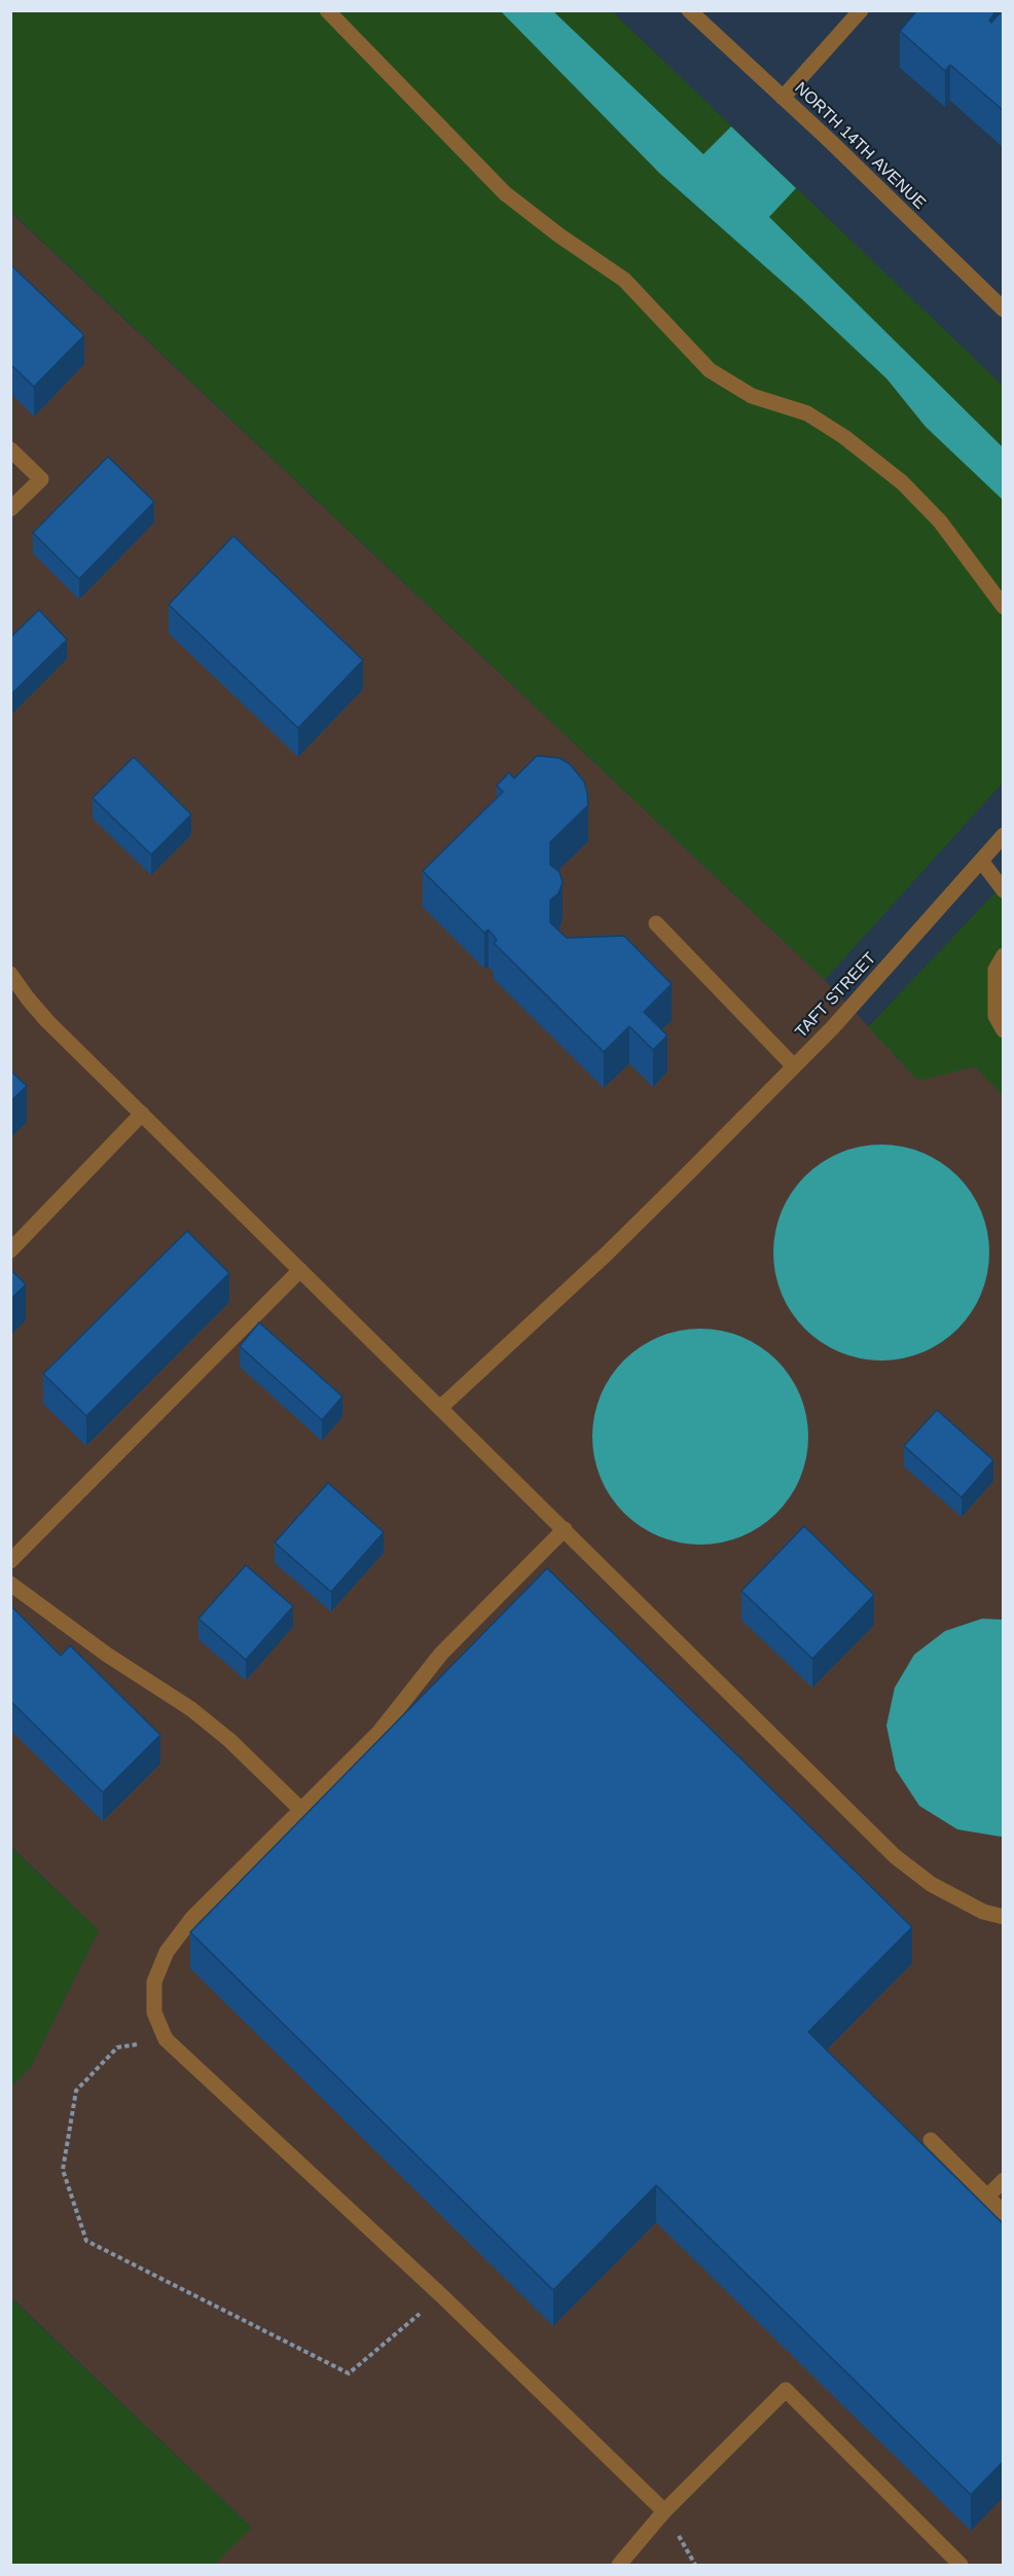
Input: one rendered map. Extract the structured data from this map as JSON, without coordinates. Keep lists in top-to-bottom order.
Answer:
{
  "streets": {
    "street": ["NORTH 14TH AVENUE", "TAFT STREET"]
  }
}
